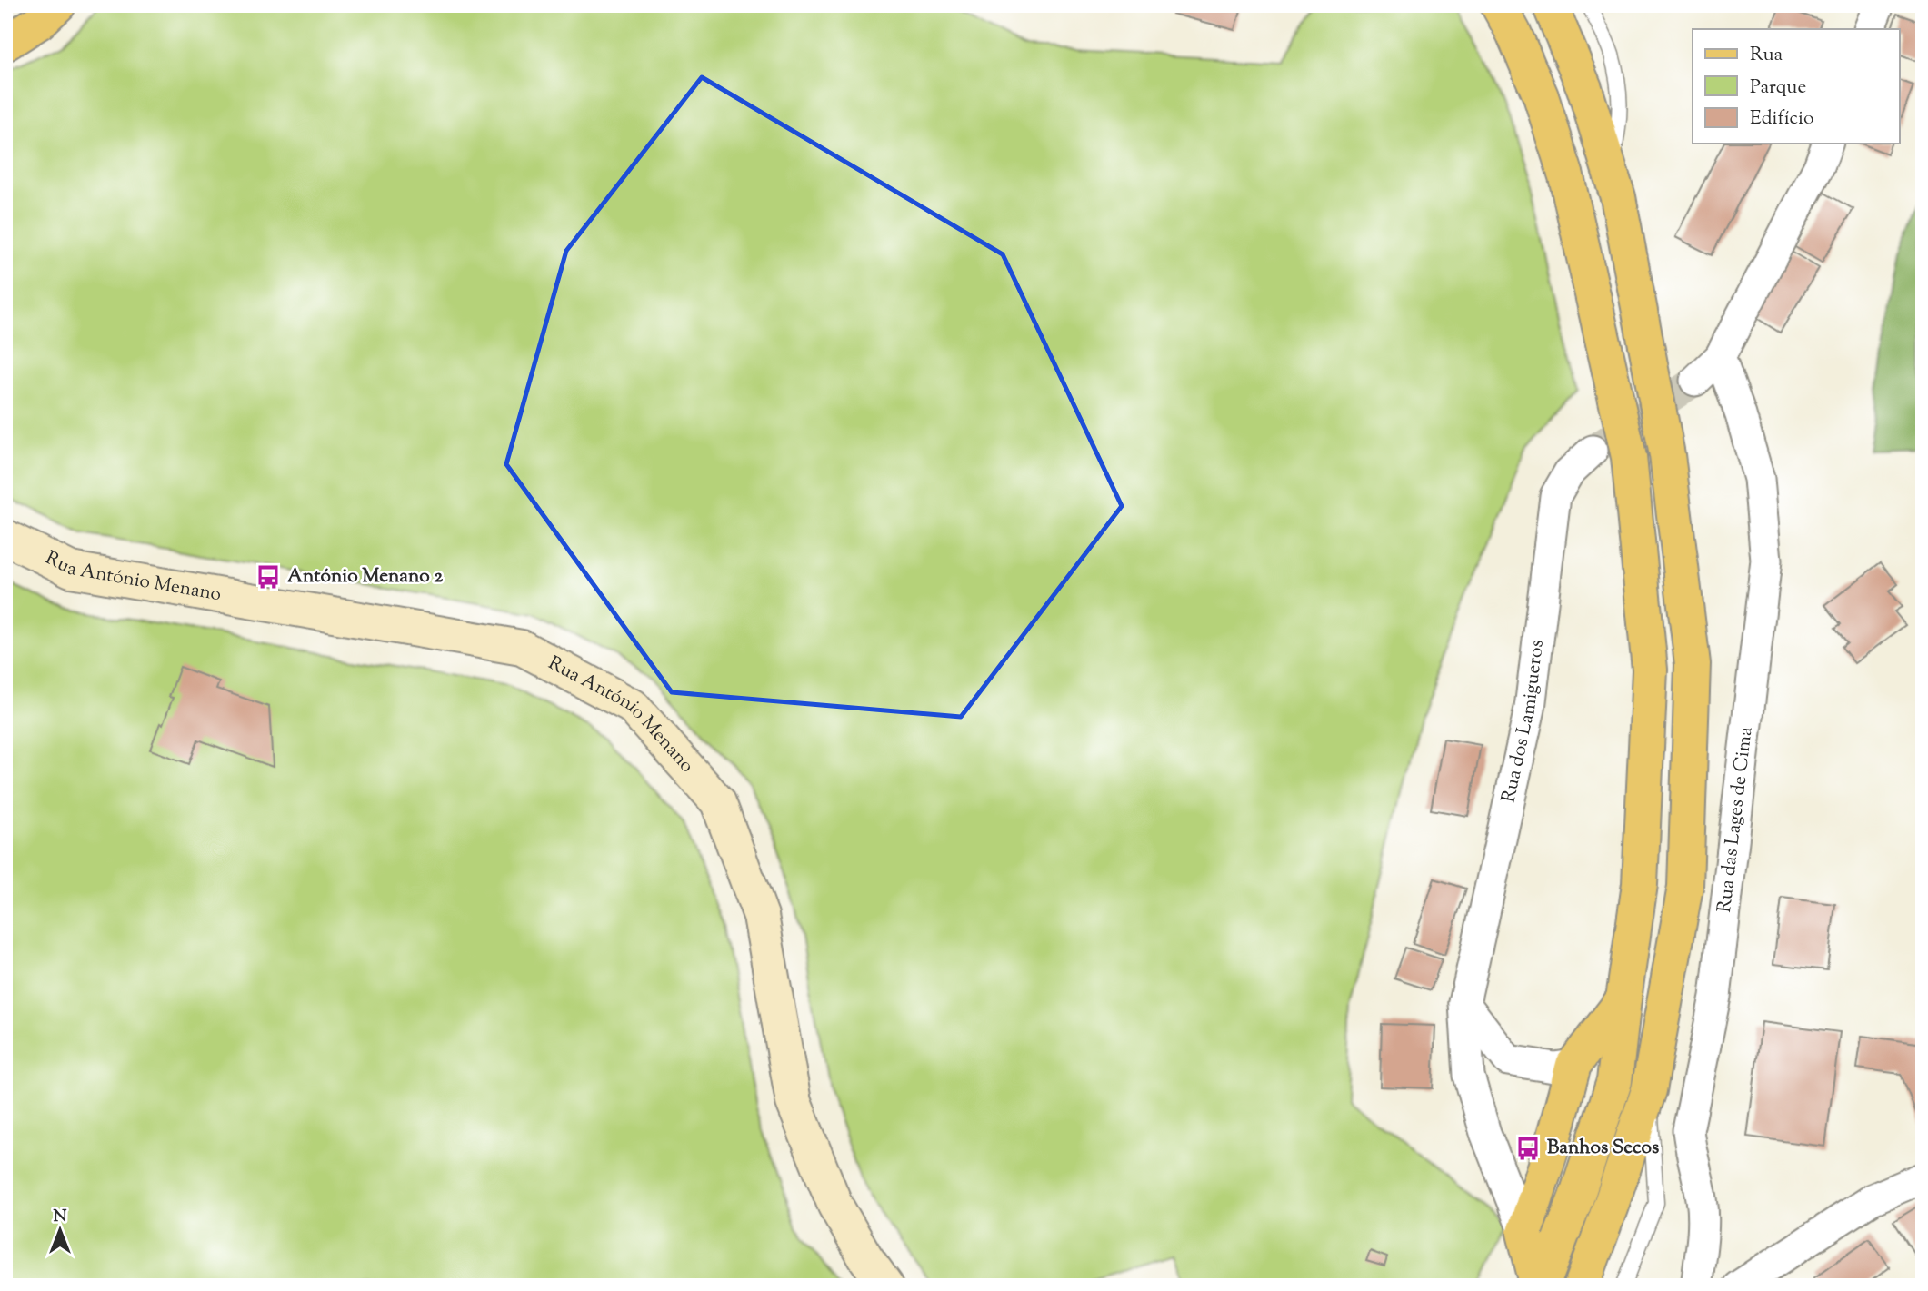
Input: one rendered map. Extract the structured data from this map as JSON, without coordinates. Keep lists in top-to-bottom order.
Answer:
{
  "streets": {
    "street": ["Rua António Menano", "Rua dos Lamigueros", "Rua das Lages de Cima"]
  },
  "places": {
    "bus stop": ["António Menano 2", "Banhos Secos"]
  },
  "legend": ["Rua", "Parque", "Edifício"],
  "north": "top"
}
